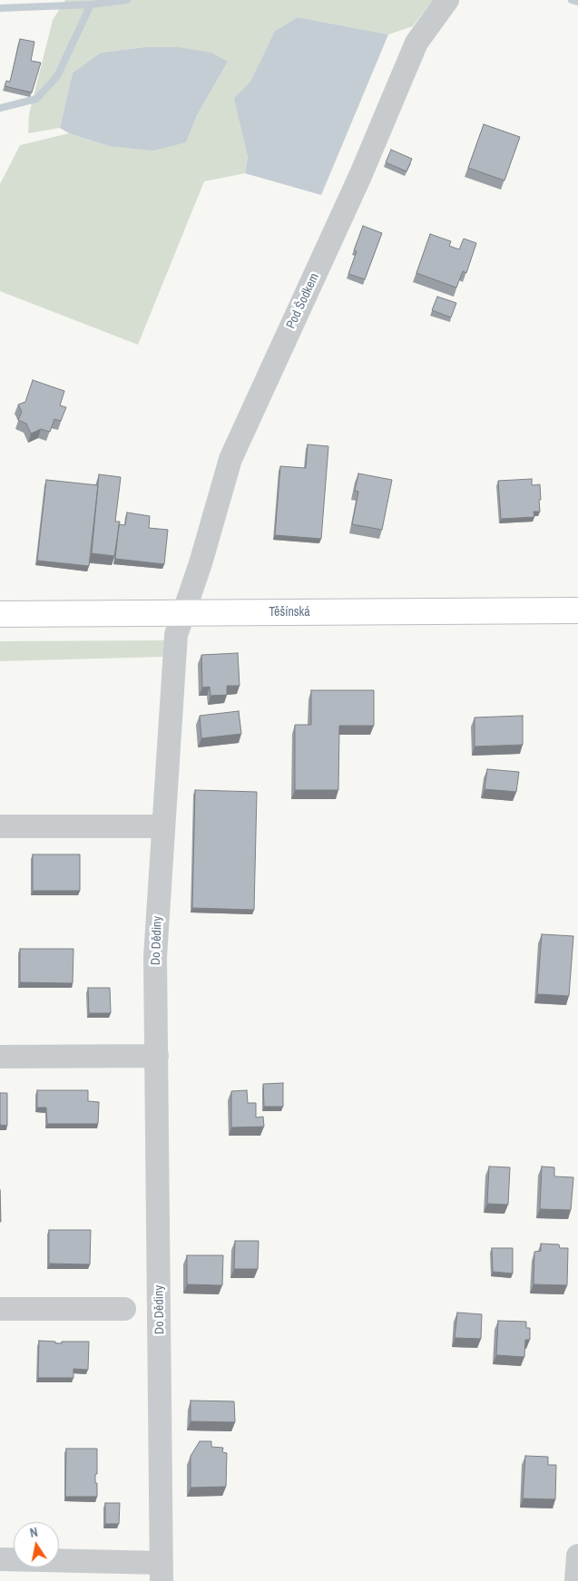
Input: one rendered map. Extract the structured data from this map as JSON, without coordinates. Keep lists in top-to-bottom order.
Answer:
{
  "streets": {
    "main road": ["Těšínská"],
    "street": ["Pod Šodkem", "Do Dědiny"]
  },
  "crossings": [
    ["Pod Šodkem", "Těšínská"],
    ["Pod Šodkem", "Do Dědiny"],
    ["Těšínská", "Do Dědiny"]
  ],
  "north": "top"
}
